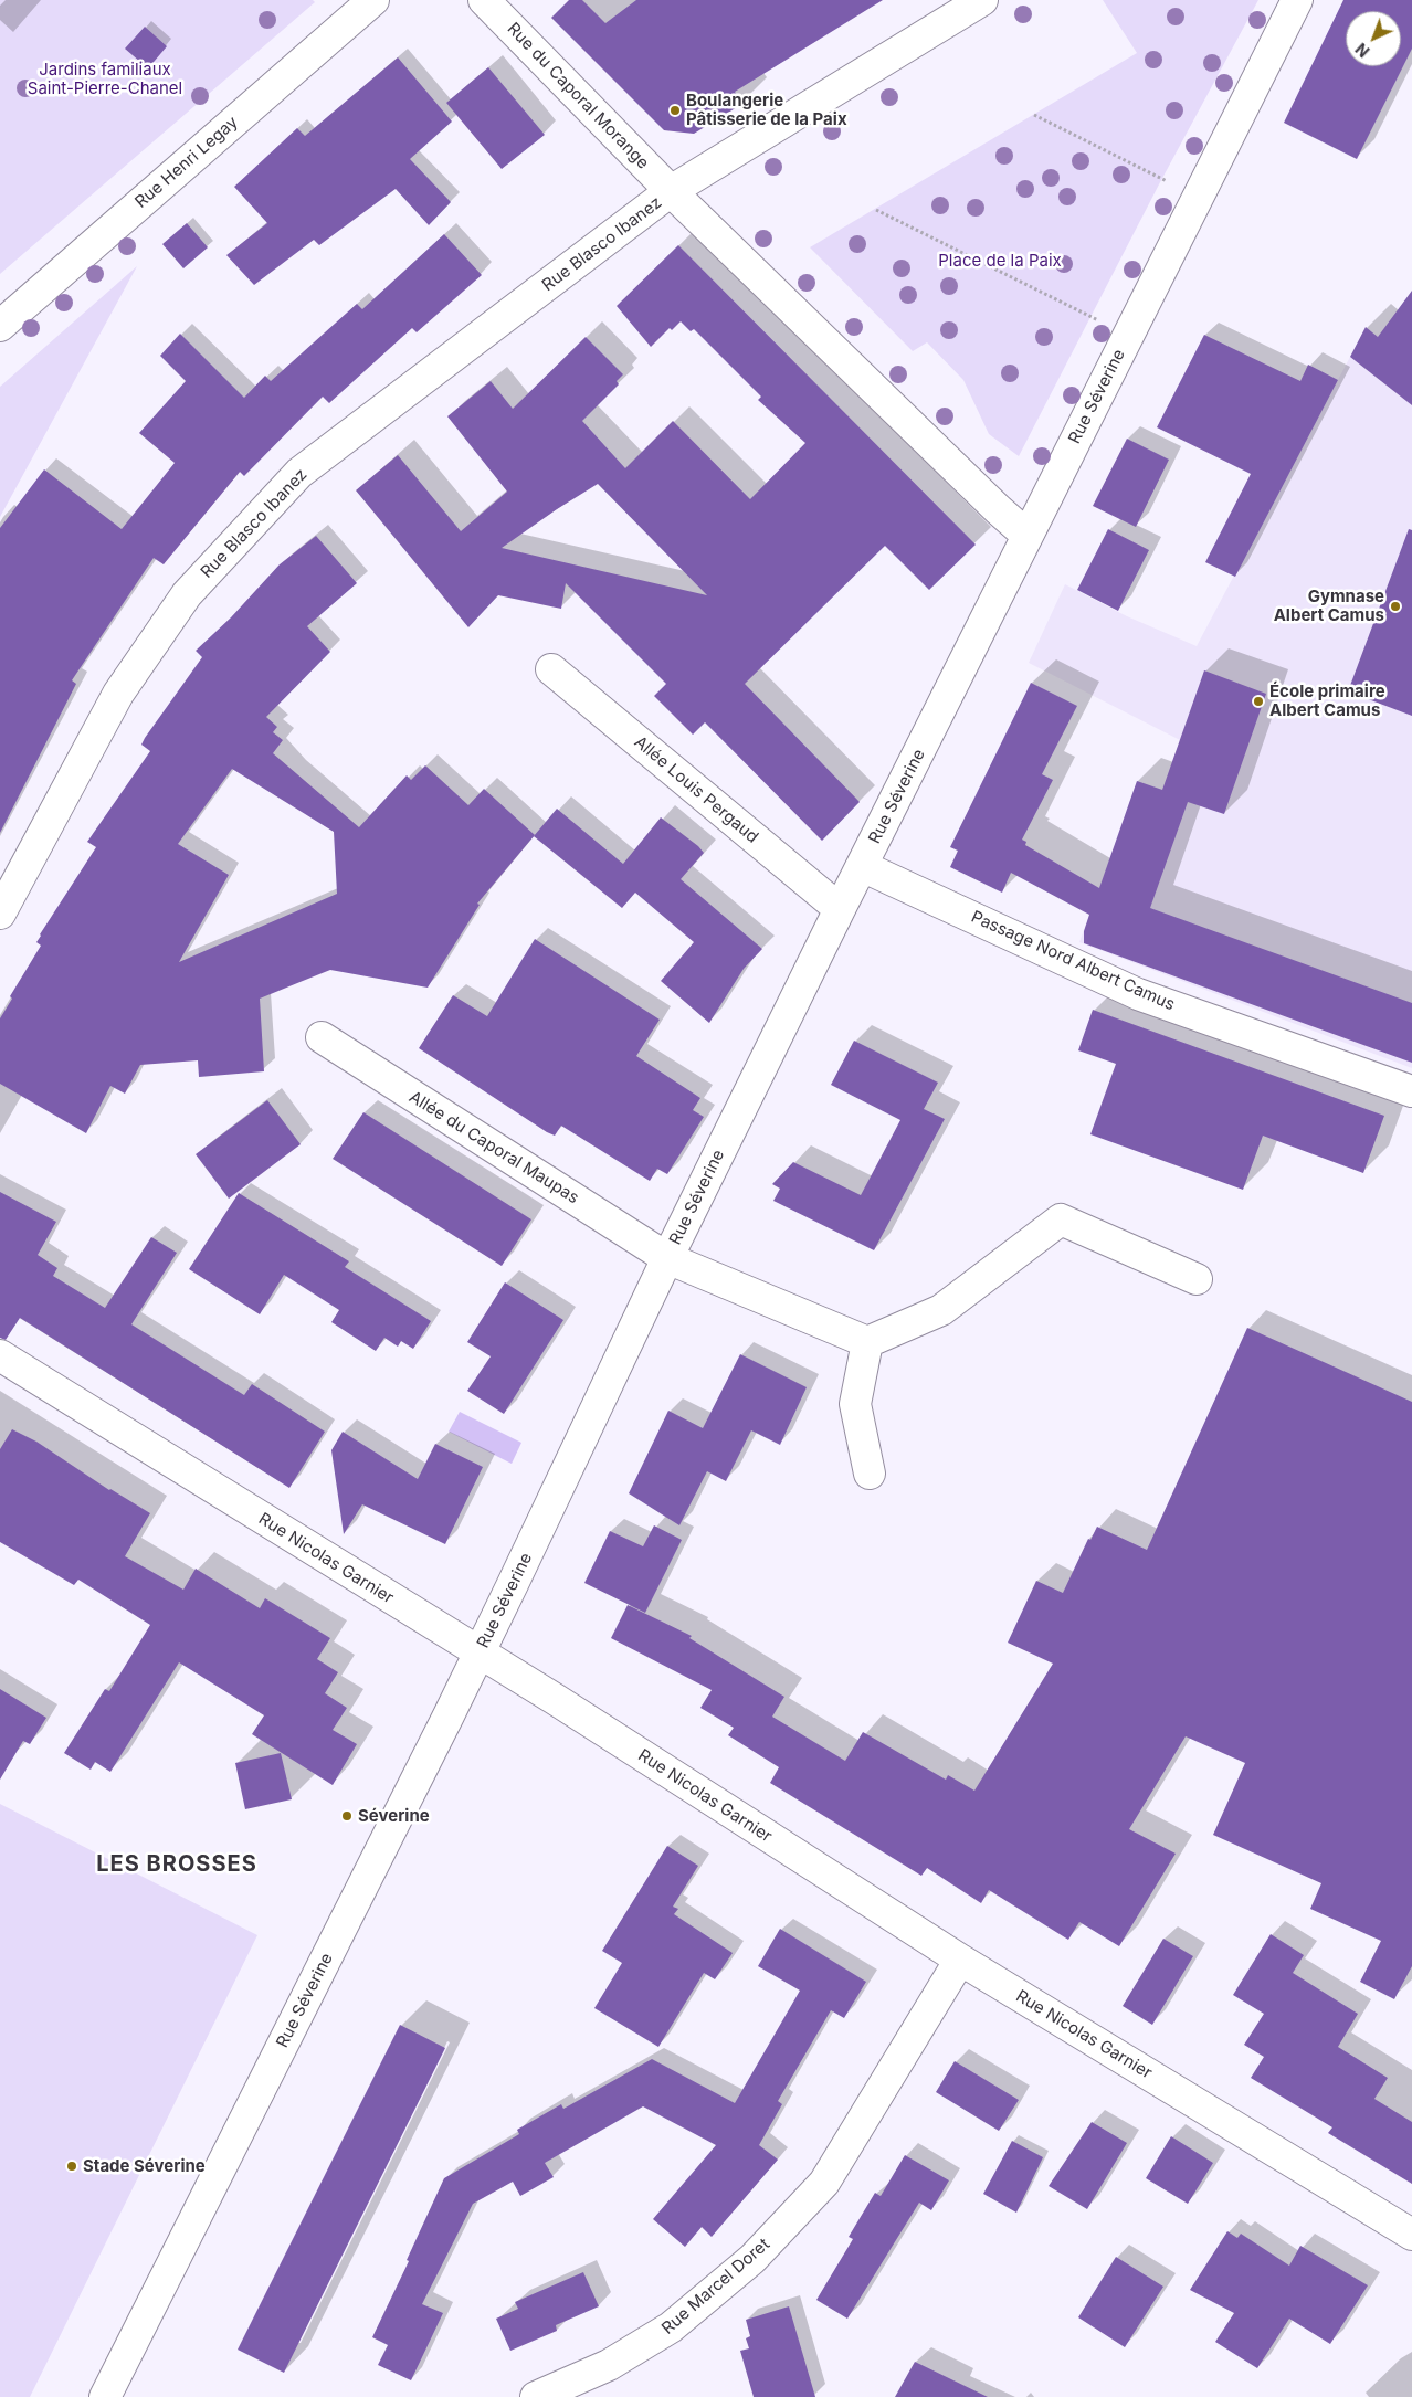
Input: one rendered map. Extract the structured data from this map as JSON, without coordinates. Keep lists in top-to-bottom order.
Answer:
{
  "streets": {
    "street": [
      "Rue du Caporal Morange",
      "Rue Henri Legay",
      "Rue Blasco Ibanez",
      "Rue Séverine",
      "Allée Louis Pergaud",
      "Passage Nord Albert Camus",
      "Allée du Caporal Maupas",
      "Rue Nicolas Garnier",
      "Rue Marcel Doret"
    ]
  },
  "crossings": [
    ["Rue du Caporal Morange", "Rue Blasco Ibanez"],
    ["Rue Séverine", "Allée Louis Pergaud"],
    ["Rue Séverine", "Passage Nord Albert Camus"],
    ["Rue Séverine", "Allée du Caporal Maupas"],
    ["Rue Séverine", "Rue Nicolas Garnier"],
    ["Rue Nicolas Garnier", "Rue Marcel Doret"]
  ],
  "districts": ["LES BROSSES"],
  "parks": ["Jardins familiaux Saint-Pierre-Chanel", "Place de la Paix"],
  "places": [
    "Boulangerie Pâtisserie de la Paix",
    "Gymnase Albert Camus",
    "École primaire Albert Camus",
    "Séverine",
    "Stade Séverine"
  ],
  "north": "bottom left"
}
